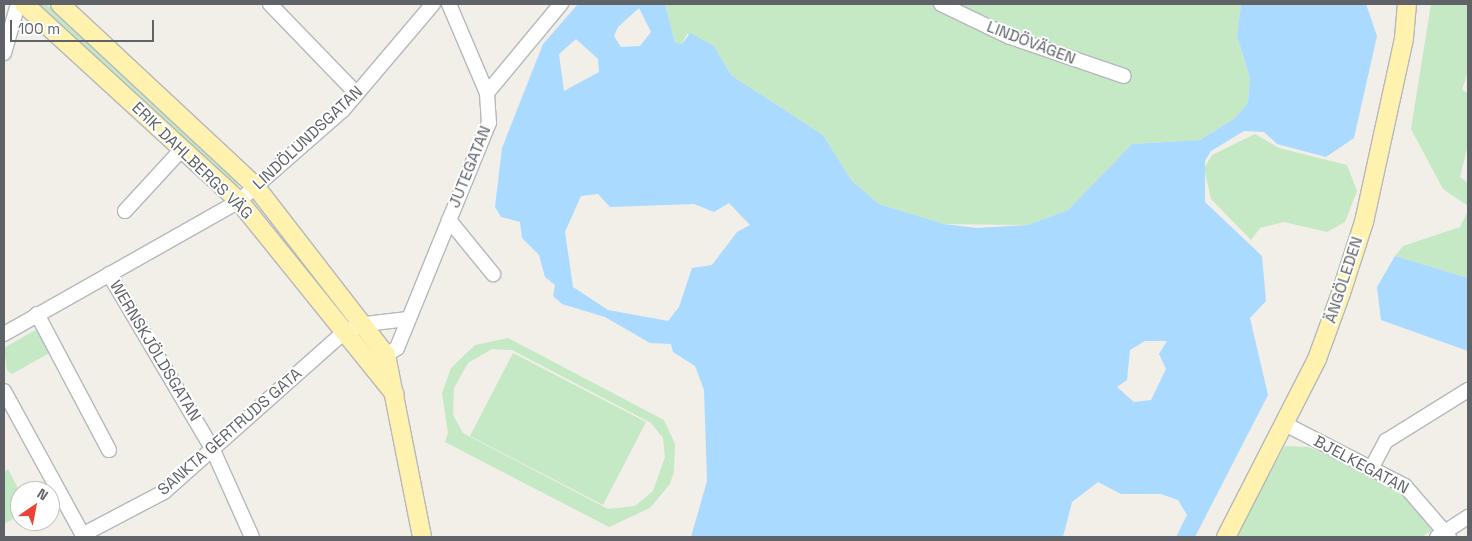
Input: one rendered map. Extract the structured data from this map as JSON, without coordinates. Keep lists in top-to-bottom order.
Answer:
{
  "streets": {
    "main road": ["ERIK DAHLBERGS VÄG", "ÄNGÖLEDEN"],
    "street": [
      "LINDÖVÄGEN",
      "LINDÖLUNDSGATAN",
      "JUTEGATAN",
      "WERNSKJÖLDSGATAN",
      "SANKTA GERTRUDS GATA",
      "BJELKEGATAN"
    ]
  },
  "crossings": [
    ["LINDÖLUNDSGATAN", "ERIK DAHLBERGS VÄG"],
    ["LINDÖLUNDSGATAN", "WERNSKJÖLDSGATAN"],
    ["ERIK DAHLBERGS VÄG", "JUTEGATAN"],
    ["ERIK DAHLBERGS VÄG", "SANKTA GERTRUDS GATA"],
    ["ÄNGÖLEDEN", "BJELKEGATAN"],
    ["WERNSKJÖLDSGATAN", "SANKTA GERTRUDS GATA"]
  ],
  "scale_bar": "100 m",
  "north": "top right"
}
